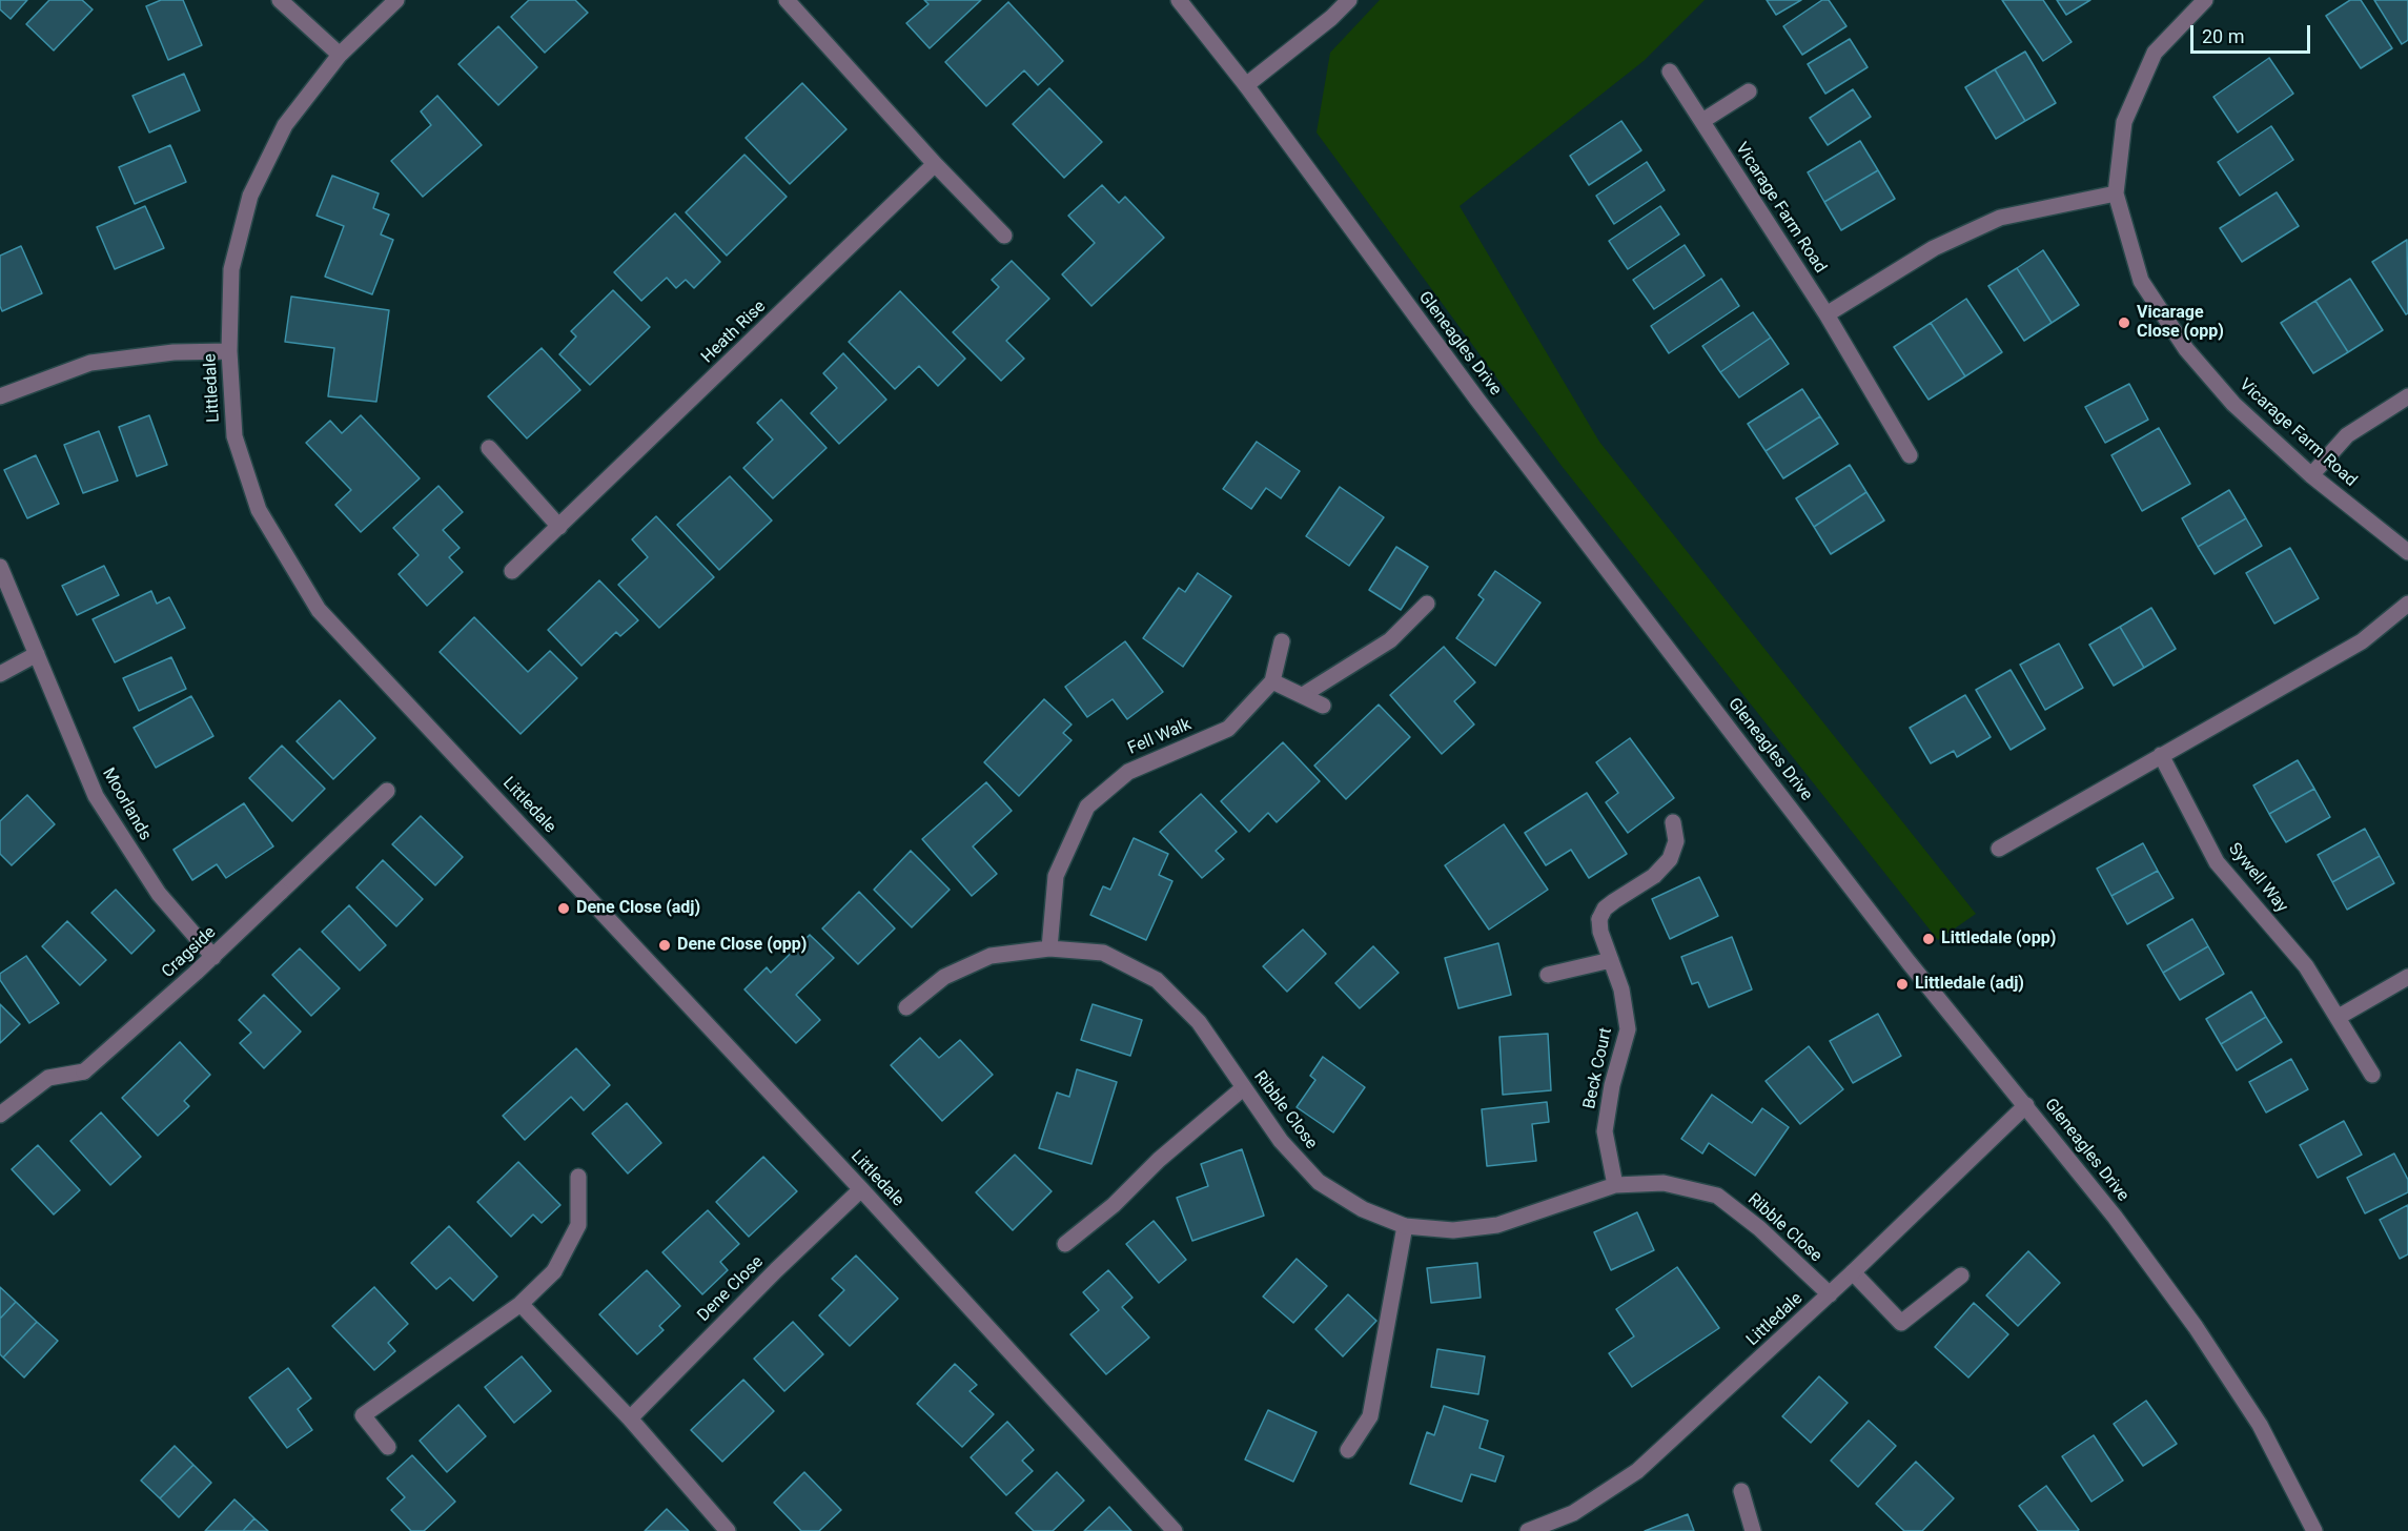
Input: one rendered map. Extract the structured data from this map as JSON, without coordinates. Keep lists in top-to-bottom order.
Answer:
{
  "streets": {
    "street": [
      "Vicarage Farm Road",
      "Heath Rise",
      "Gleneagles Drive",
      "Littledale",
      "Fell Walk",
      "Moorlands",
      "Sywell Way",
      "Cragside",
      "Beck Court",
      "Ribble Close",
      "Dene Close"
    ]
  },
  "crossings": [
    ["Gleneagles Drive", "Littledale"],
    ["Littledale", "Ribble Close"],
    ["Littledale", "Dene Close"],
    ["Fell Walk", "Ribble Close"],
    ["Moorlands", "Cragside"],
    ["Beck Court", "Ribble Close"]
  ],
  "places": [
    "Vicarage Close (opp)",
    "Dene Close (adj)",
    "Littledale (opp)",
    "Dene Close (opp)",
    "Littledale (adj)"
  ],
  "scale_bar": "20 m"
}
